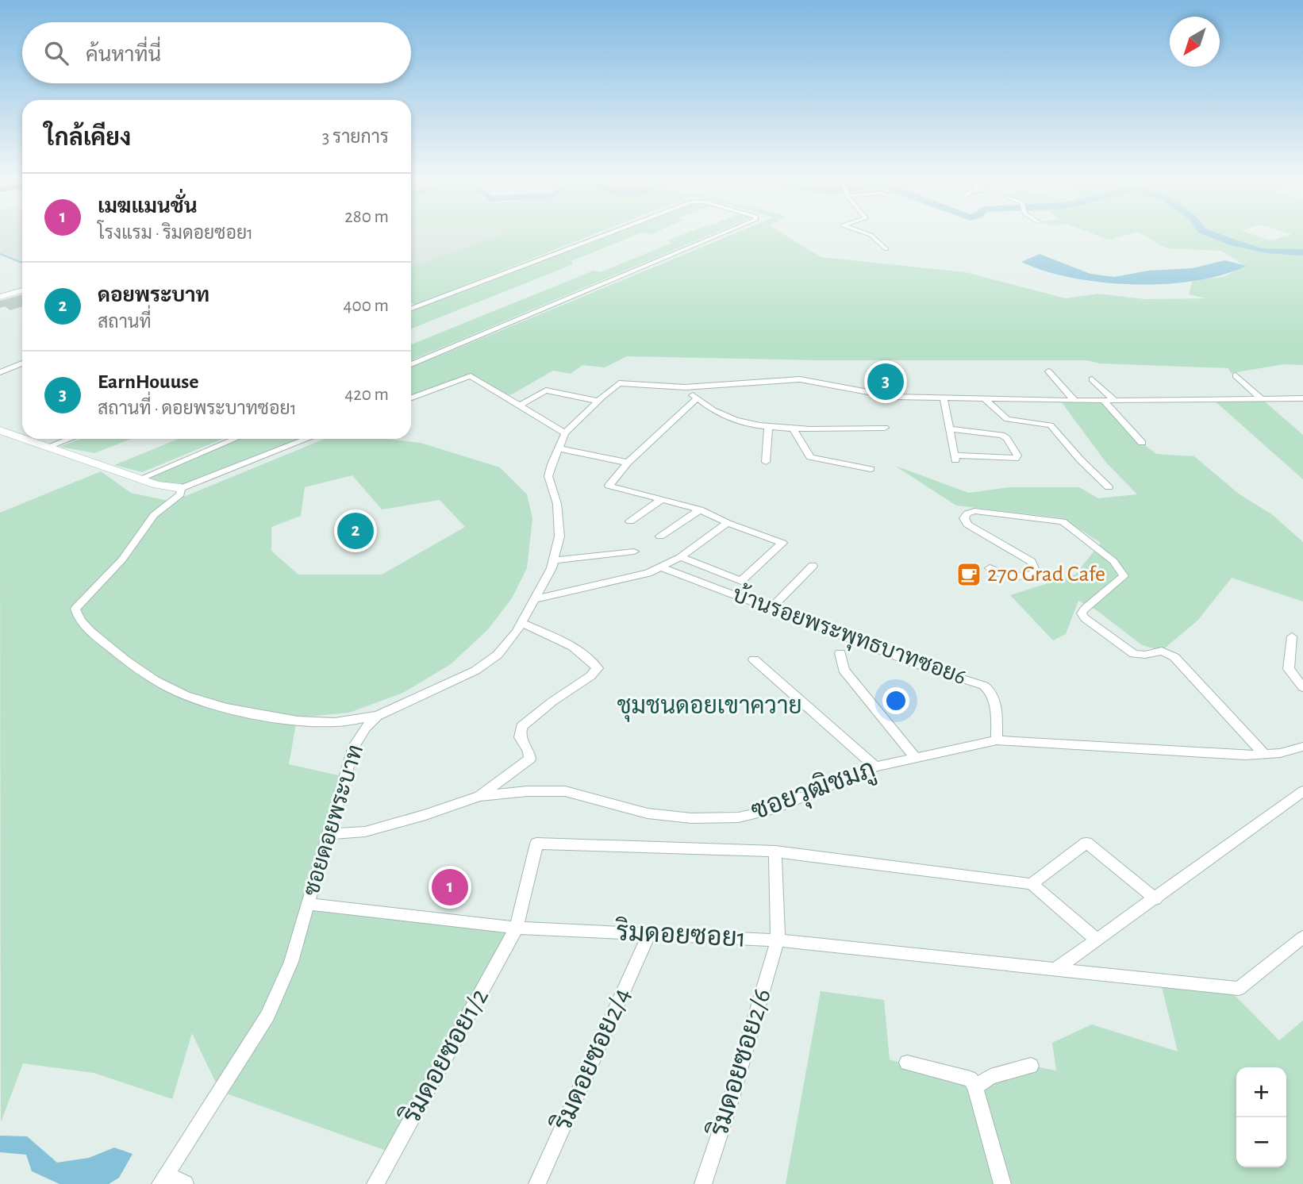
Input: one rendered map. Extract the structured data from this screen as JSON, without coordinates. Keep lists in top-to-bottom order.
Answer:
{
  "streets": {
    "street": [
      "บ้านรอยพระพุทธบาทซอย6",
      "ซอยวุฒิชมภู",
      "ซอยดอยพระบาท",
      "ริมดอยซอย1",
      "ริมดอยซอย1/2",
      "ริมดอยซอย2/4",
      "ริมดอยซอย2/6"
    ]
  },
  "crossings": [
    ["บ้านรอยพระพุทธบาทซอย6", "ซอยวุฒิชมภู"],
    ["ซอยวุฒิชมภู", "ซอยดอยพระบาท"],
    ["ซอยดอยพระบาท", "ริมดอยซอย1"],
    ["ริมดอยซอย1", "ริมดอยซอย1/2"],
    ["ริมดอยซอย1", "ริมดอยซอย2/4"],
    ["ริมดอยซอย1", "ริมดอยซอย2/6"],
    ["ริมดอยซอย1/2", "ริมดอยซอย2/6"]
  ],
  "districts": ["ชุมชนดอยเขาควาย"],
  "places": {
    "cafe": ["270 Grad Cafe"]
  },
  "north": "bottom left",
  "page": {
    "search": "ค้นหาที่นี่",
    "heading": ["ใกล้เคียง", "3 รายการ"],
    "list": [
      {
        "mark": "1",
        "name": "เมฆแมนชั่น",
        "note": "โรงแรม · ริมดอยซอย1",
        "value": "280 m"
      },
      {
        "mark": "2",
        "name": "ดอยพระบาท",
        "note": "สถานที่",
        "value": "400 m"
      },
      {
        "mark": "3",
        "name": "EarnHouuse",
        "note": "สถานที่ · ดอยพระบาทซอย1",
        "value": "420 m"
      }
    ],
    "pins": ["3", "2", "1"],
    "map_buttons": ["+", "−"]
  }
}
